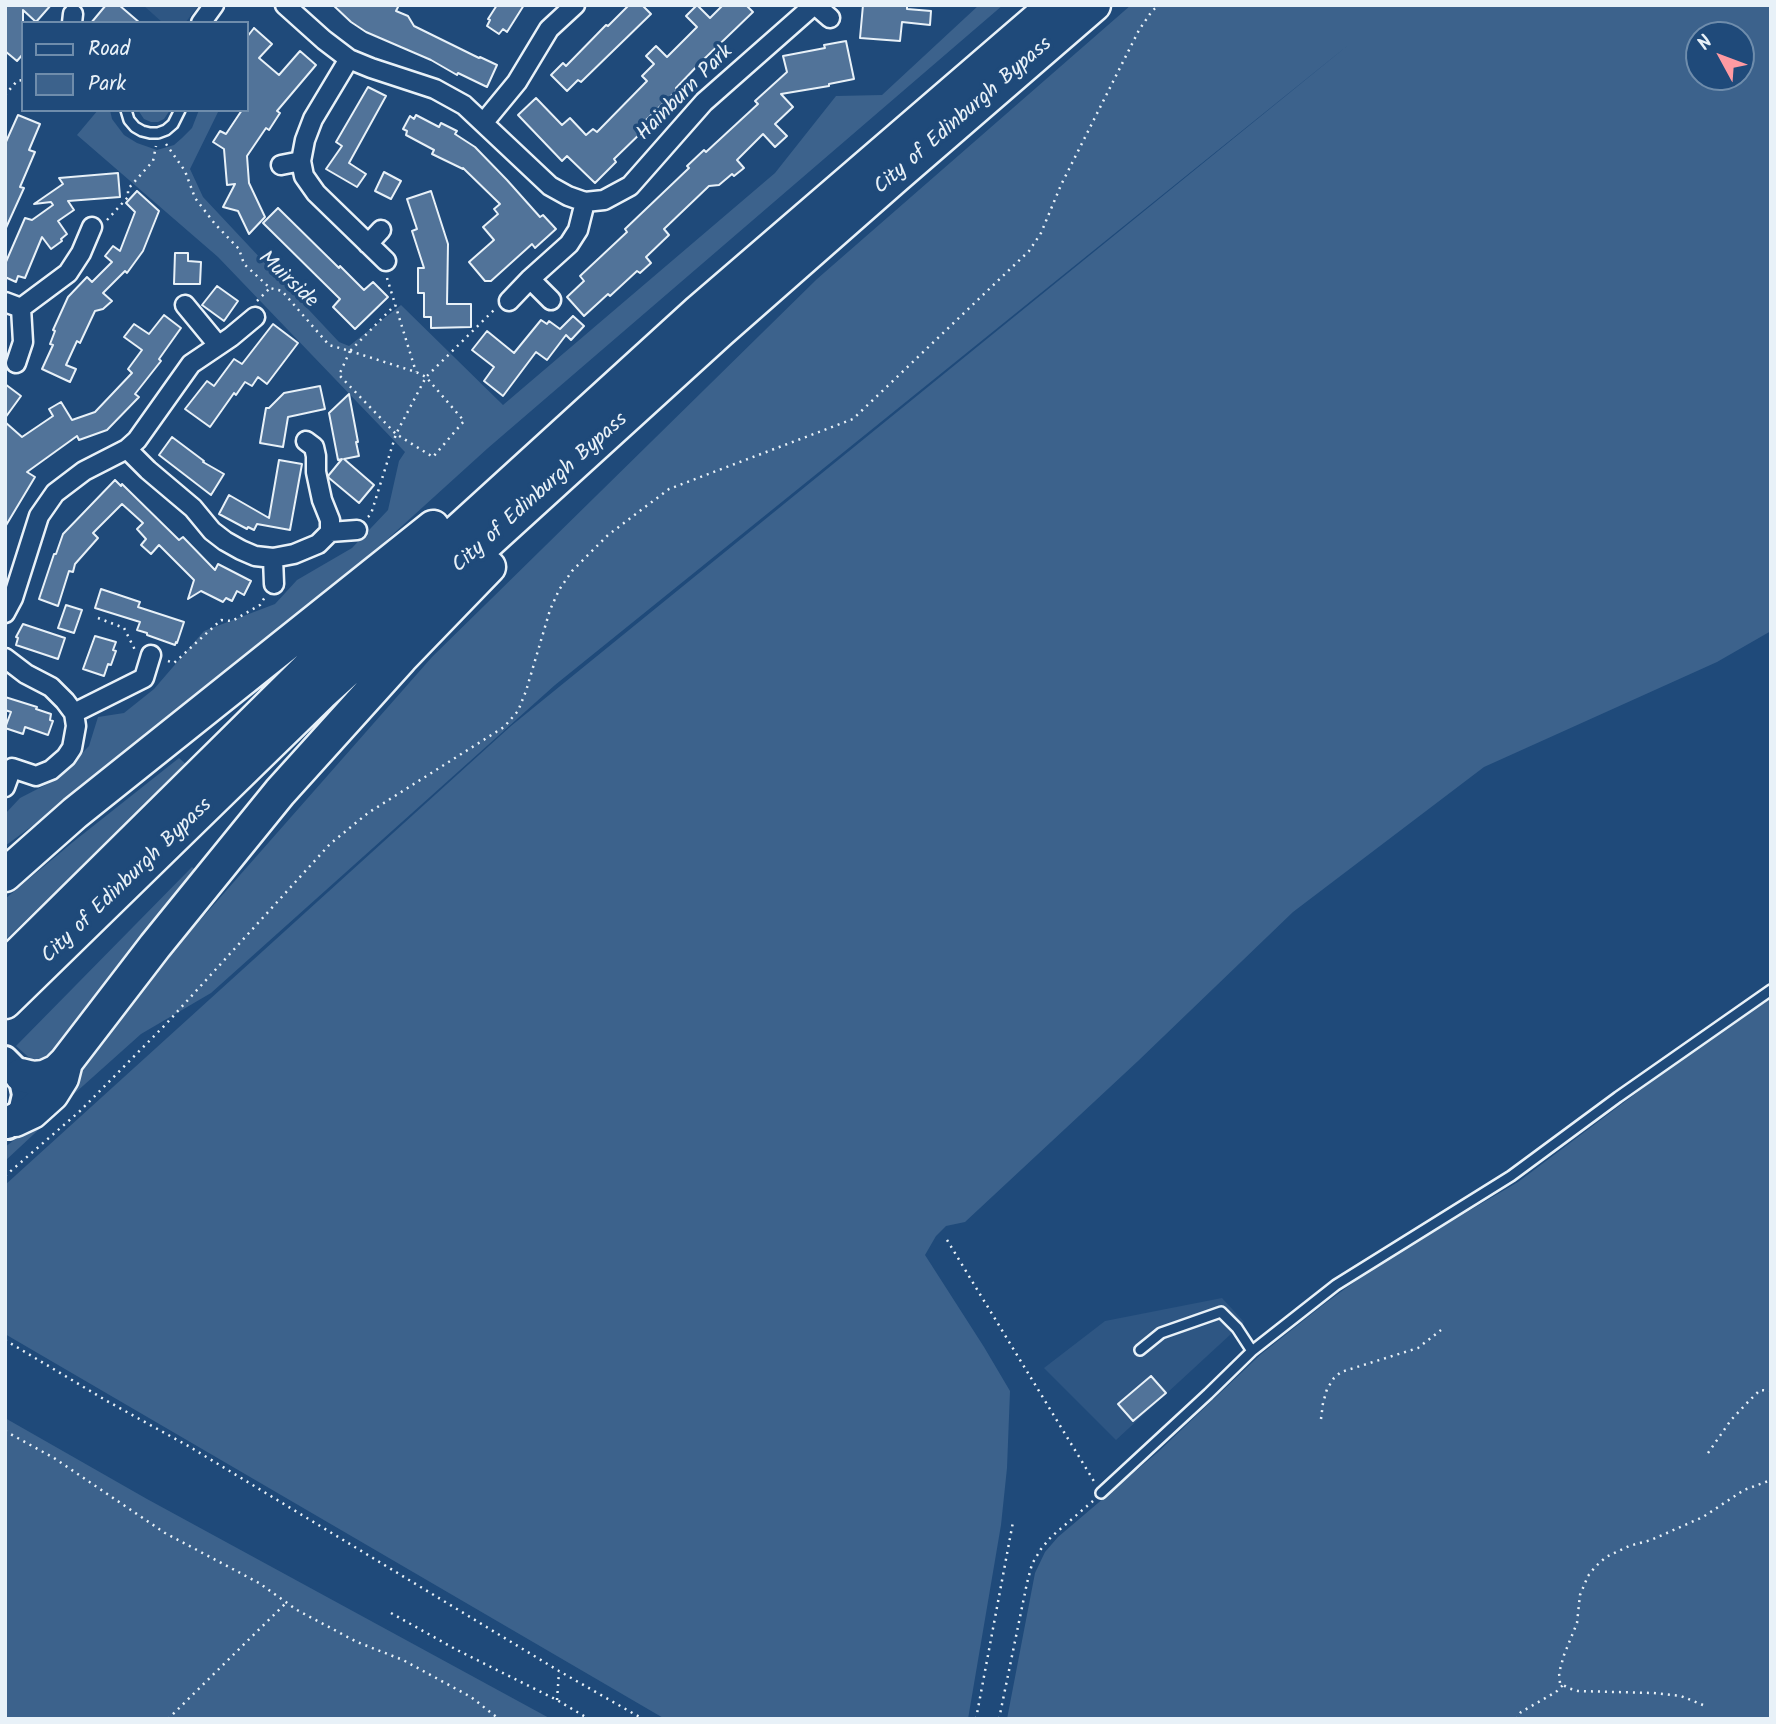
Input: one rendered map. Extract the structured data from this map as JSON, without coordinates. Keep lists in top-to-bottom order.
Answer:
{
  "streets": {
    "highway": ["City of Edinburgh Bypass"],
    "street": ["Hainburn Park"],
    "path": ["Muirside"]
  },
  "legend": ["Road", "Park"],
  "north": "top left"
}
